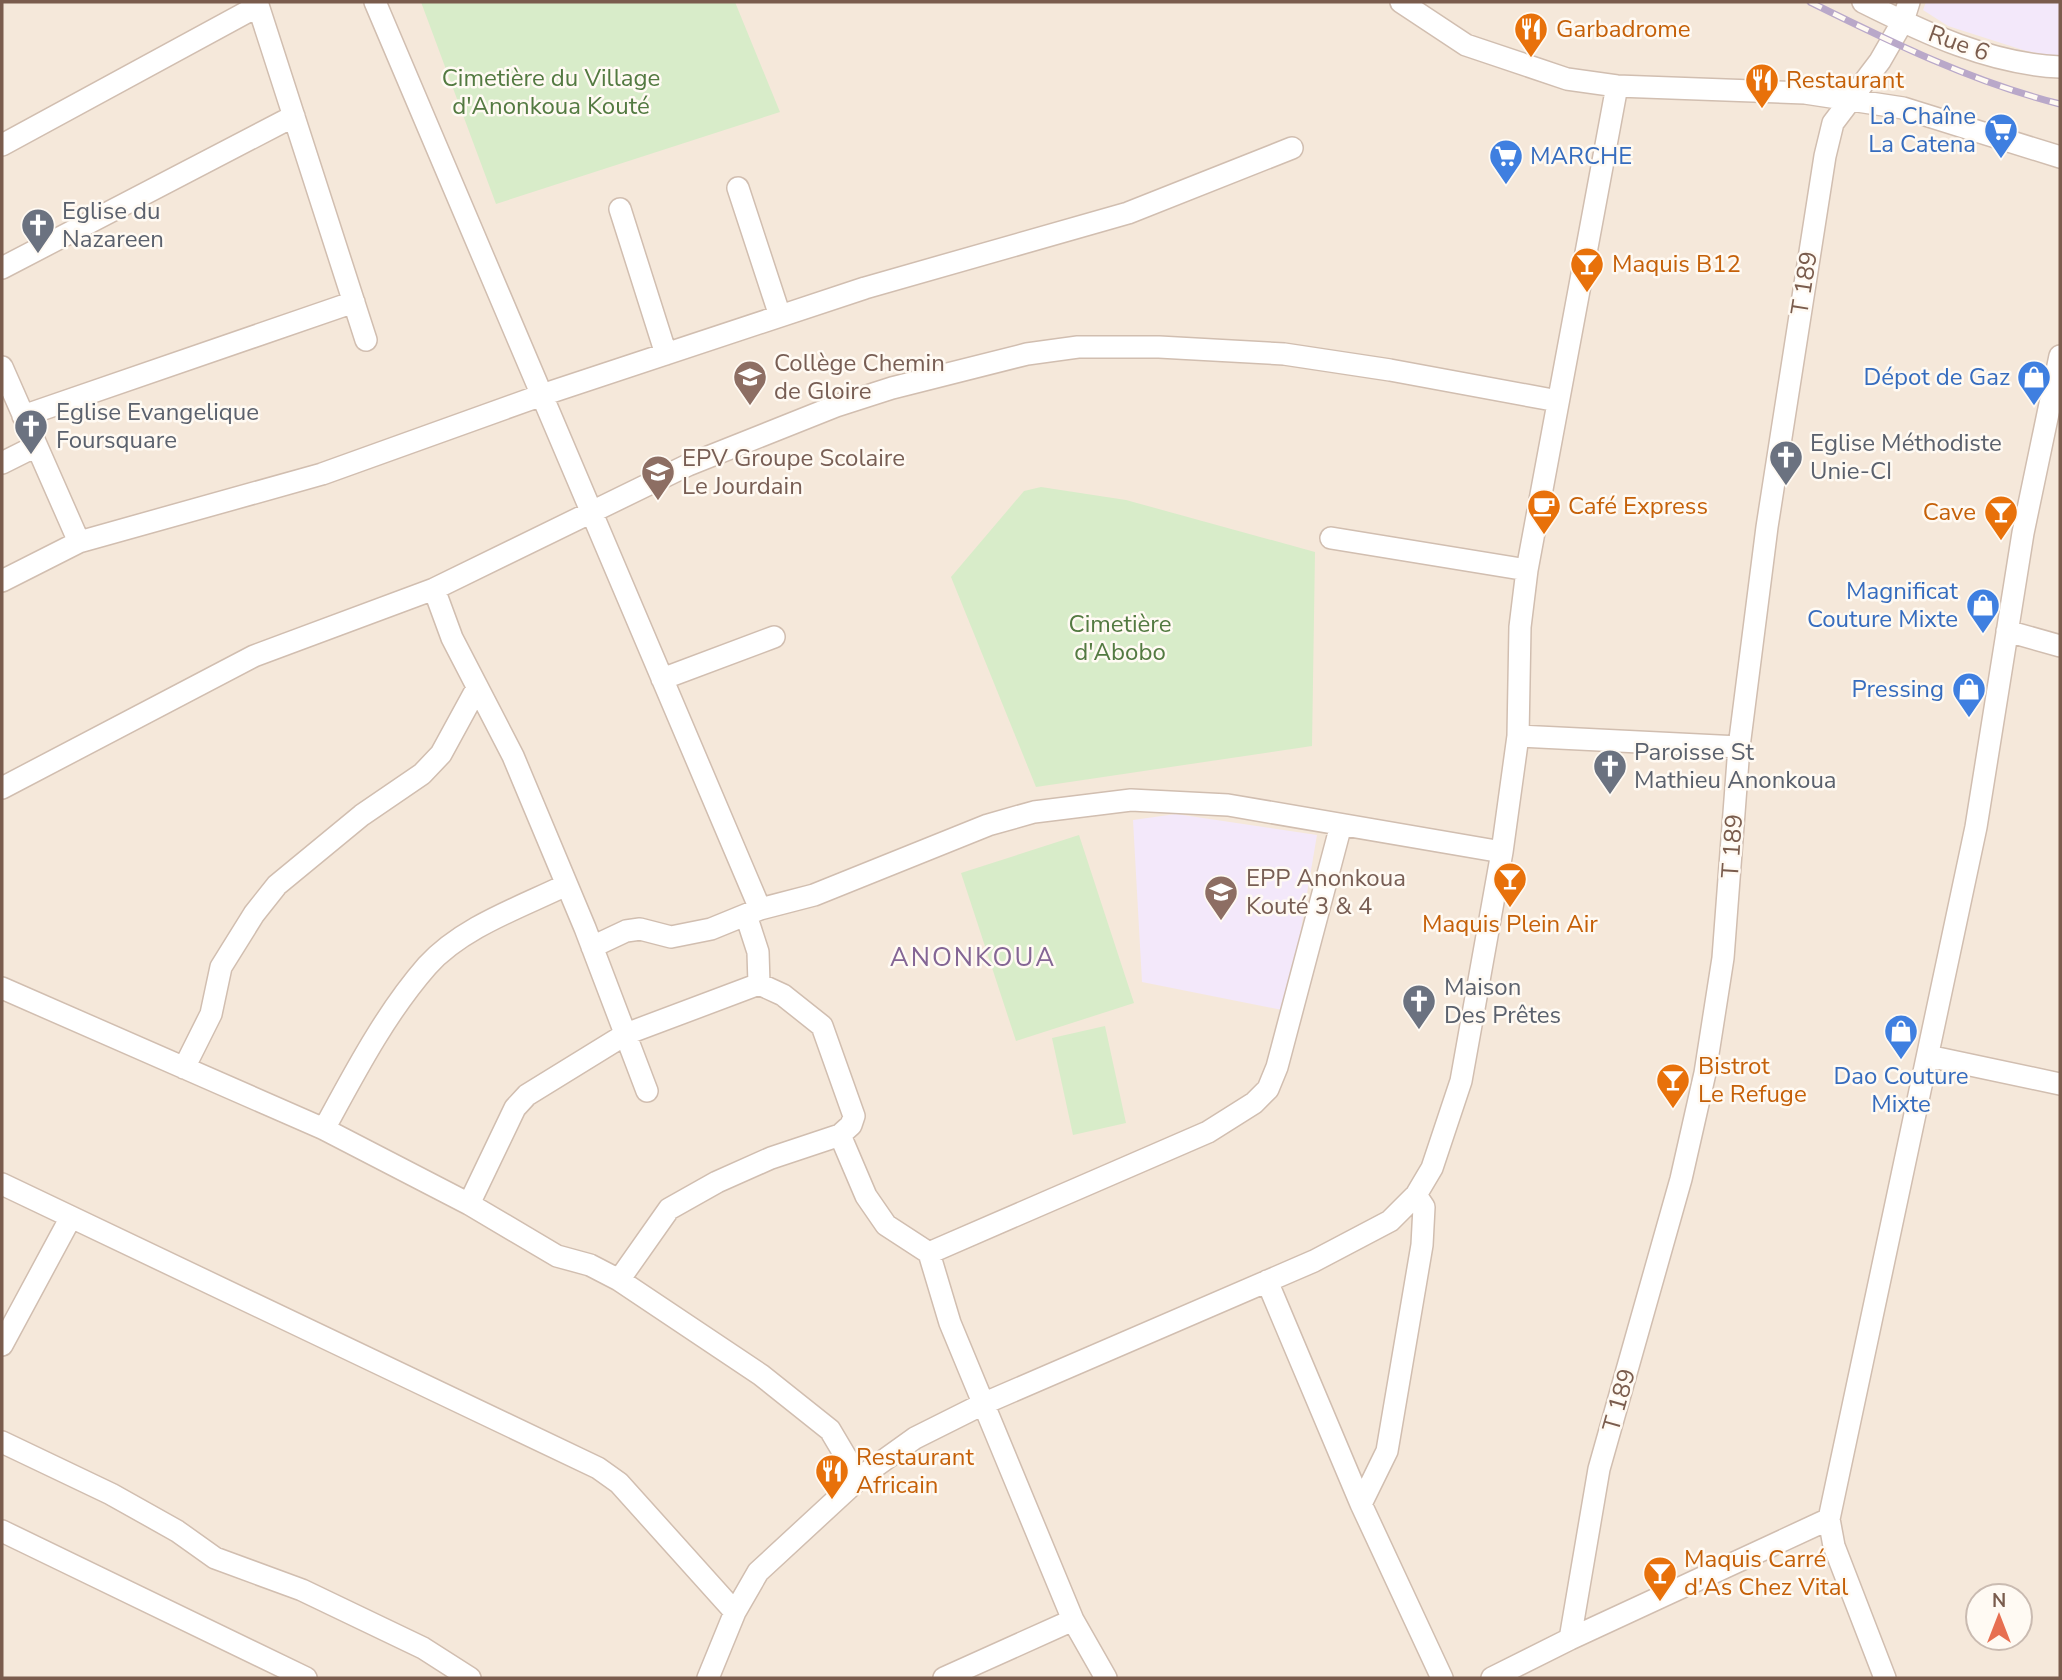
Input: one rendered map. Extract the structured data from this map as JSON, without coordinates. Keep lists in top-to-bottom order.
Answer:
{
  "streets": {
    "street": ["Rue 6", "T 189"]
  },
  "crossings": [
    ["Rue 6", "T 189"]
  ],
  "districts": ["ANONKOUA"],
  "parks": ["Cimetière du Village d'Anonkoua Kouté", "Cimetière d'Abobo"],
  "places": {
    "restaurant": ["Garbadrome", "Restaurant", "Restaurant Africain"],
    "supermarket": ["La Chaîne La Catena", "MARCHE"],
    "church": [
      "Eglise du Nazareen",
      "Eglise Evangelique Foursquare",
      "Eglise Méthodiste Unie-CI",
      "Paroisse St Mathieu Anonkoua",
      "Maison Des Prêtes"
    ],
    "bar": [
      "Maquis B12",
      "Cave",
      "Maquis Plein Air",
      "Bistrot Le Refuge",
      "Maquis Carré d'As Chez Vital"
    ],
    "school or university": ["Collège Chemin de Gloire", "EPV Groupe Scolaire Le Jourdain", "EPP Anonkoua Kouté 3 & 4"],
    "shop": [
      "Dépot de Gaz",
      "Magnificat Couture Mixte",
      "Pressing",
      "Dao Couture Mixte"
    ],
    "cafe": ["Café Express"]
  },
  "north": "top"
}
